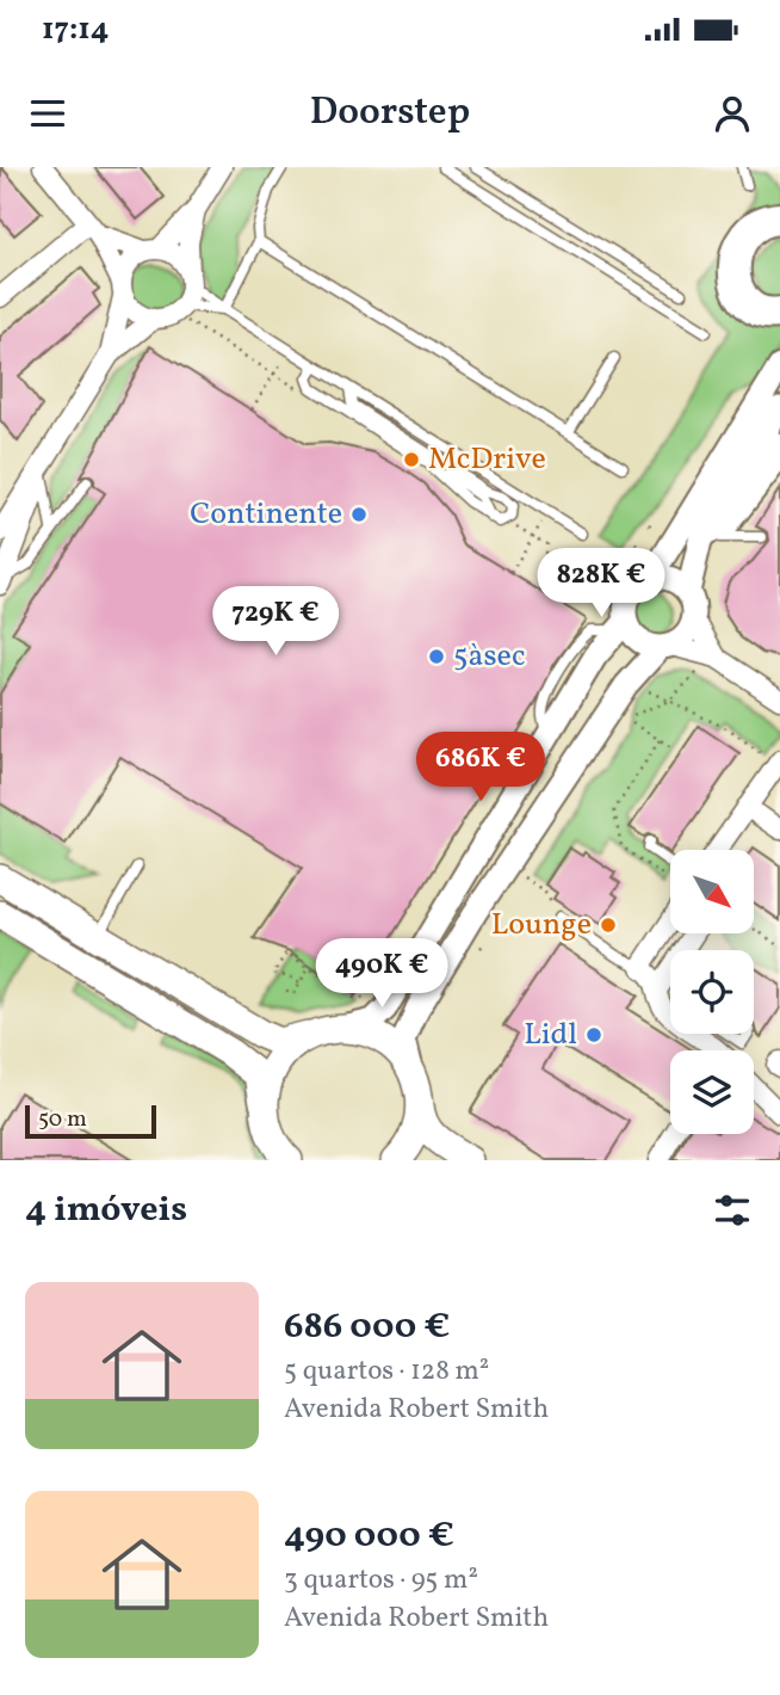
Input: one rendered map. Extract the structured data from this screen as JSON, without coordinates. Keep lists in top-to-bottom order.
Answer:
{
  "places": [
    "McDrive",
    "Continente",
    "5àsec",
    "Lounge",
    "Lidl"
  ],
  "scale_bar": "50 m",
  "north": "bottom right",
  "page": {
    "status": "17:14",
    "header": "Doorstep",
    "price": [
      "828K €",
      "729K €",
      "686K €",
      "490K €"
    ],
    "scale": "50 m",
    "heading": "4 imóveis",
    "list": [
      {
        "name": "686 000 €",
        "note": "5 quartos · 128 m² · Avenida Robert Smith"
      },
      {
        "name": "490 000 €",
        "note": "3 quartos · 95 m² · Avenida Robert Smith"
      }
    ]
  }
}
